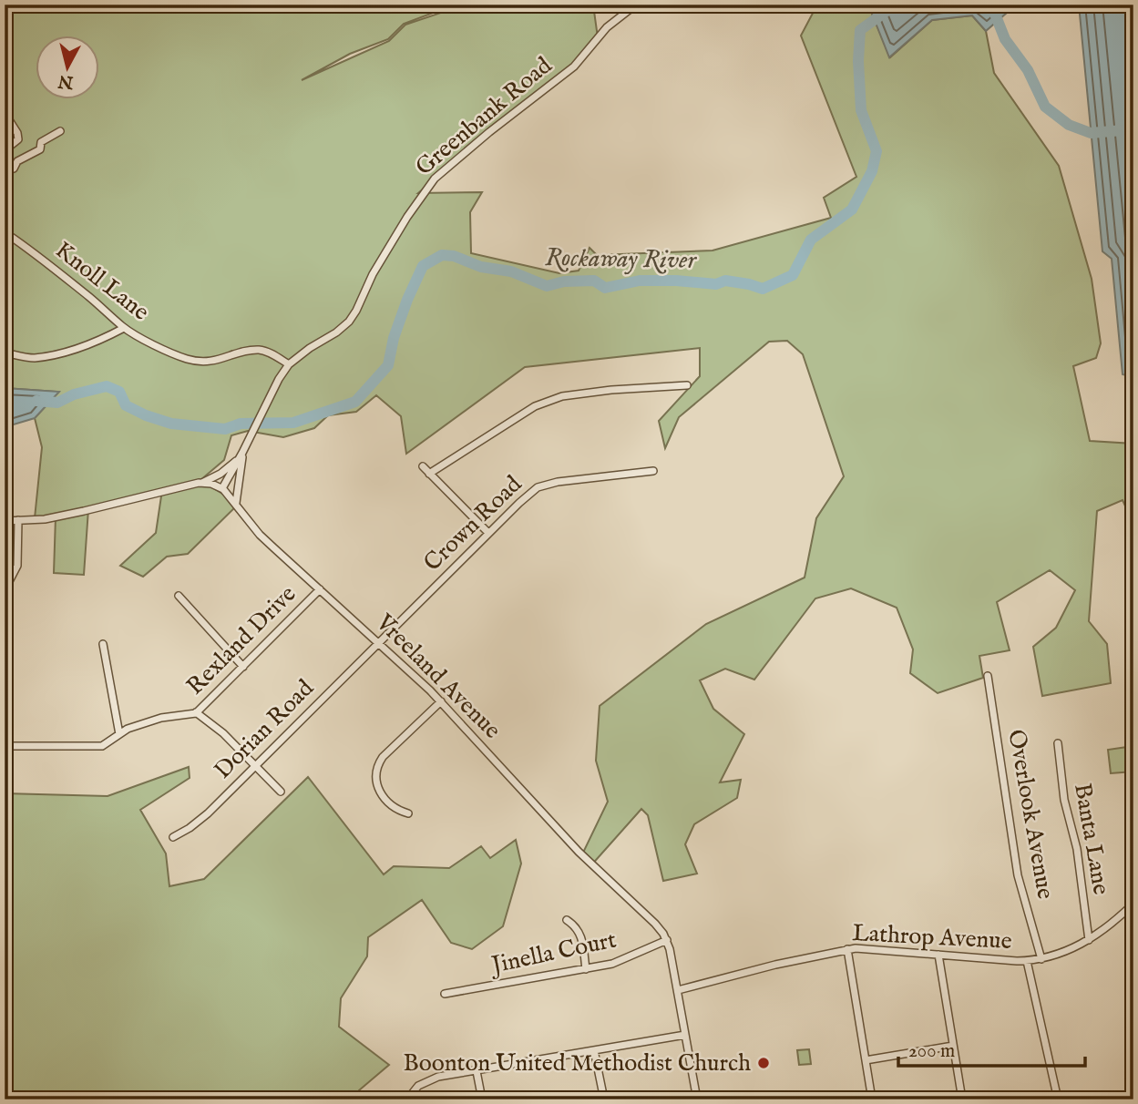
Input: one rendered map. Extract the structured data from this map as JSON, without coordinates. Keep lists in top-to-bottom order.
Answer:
{
  "streets": {
    "street": [
      "Greenbank Road",
      "Knoll Lane",
      "Crown Road",
      "Rexland Drive",
      "Vreeland Avenue",
      "Dorian Road",
      "Overlook Avenue",
      "Banta Lane",
      "Lathrop Avenue",
      "Jinella Court"
    ]
  },
  "crossings": [
    ["Greenbank Road", "Knoll Lane"],
    ["Greenbank Road", "Vreeland Avenue"],
    ["Crown Road", "Vreeland Avenue"],
    ["Crown Road", "Dorian Road"],
    ["Rexland Drive", "Vreeland Avenue"],
    ["Vreeland Avenue", "Dorian Road"],
    ["Vreeland Avenue", "Lathrop Avenue"],
    ["Vreeland Avenue", "Jinella Court"],
    ["Overlook Avenue", "Lathrop Avenue"],
    ["Banta Lane", "Lathrop Avenue"]
  ],
  "water": ["Rockaway River"],
  "places": ["Boonton United Methodist Church"],
  "scale_bar": "200 m",
  "north": "bottom"
}
